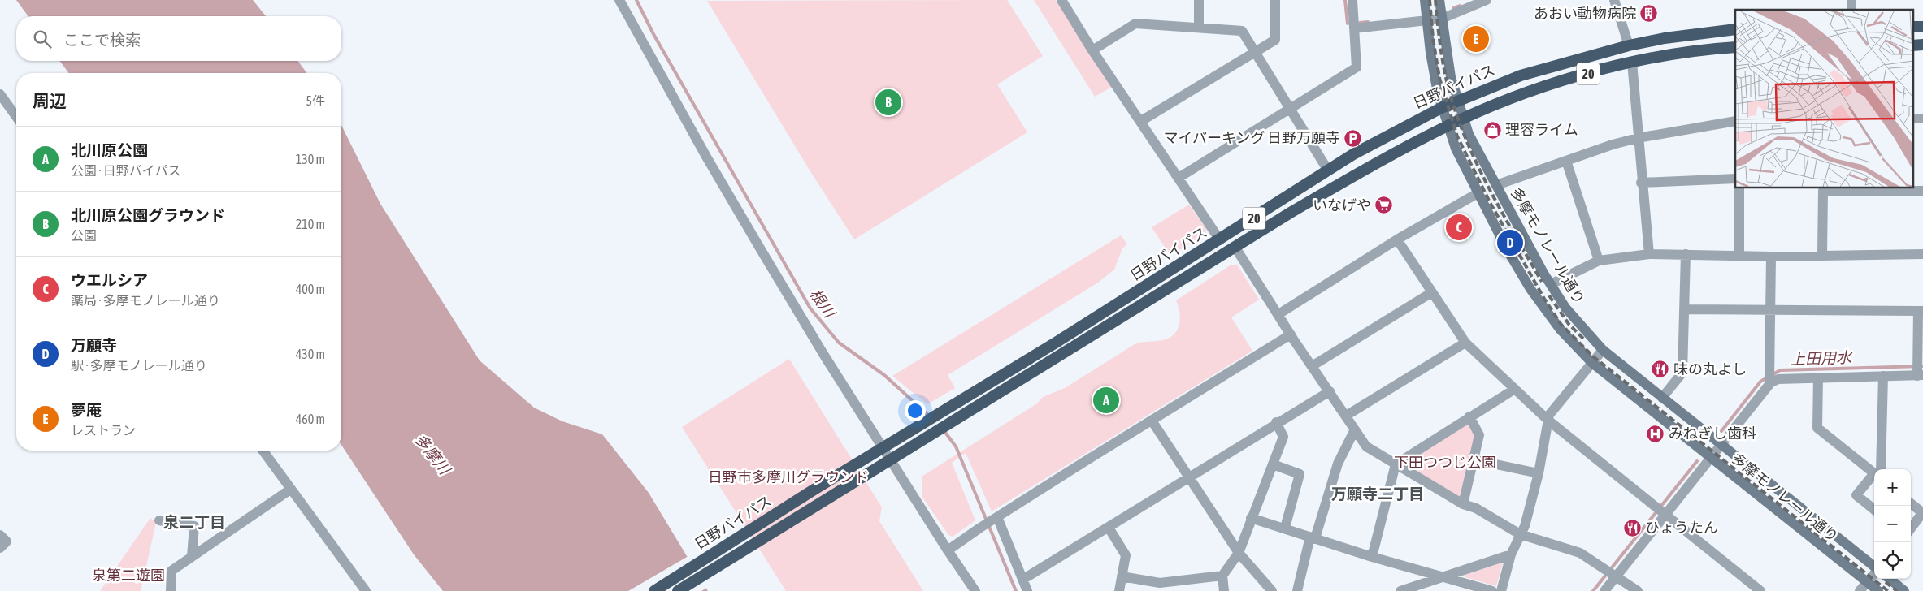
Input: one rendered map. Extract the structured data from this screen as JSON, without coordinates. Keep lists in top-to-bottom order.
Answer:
{
  "streets": {
    "highway": ["20", "日野バイパス"],
    "main road": ["多摩モノレール通り"]
  },
  "crossings": [
    ["日野バイパス", "多摩モノレール通り"]
  ],
  "districts": ["万願寺二丁目", "泉二丁目"],
  "water": ["根川", "上田用水", "多摩川"],
  "parks": ["下田つつじ公園", "日野市多摩川グラウンド", "泉第二遊園"],
  "places": {
    "building": ["あおい動物病院"],
    "shop": ["理容ライム"],
    "parking": ["マイパーキング 日野万願寺"],
    "supermarket": ["いなげや"],
    "restaurant": ["味の丸よし", "ひょうたん"],
    "hospital": ["みねぎし歯科"]
  },
  "page": {
    "search": "ここで検索",
    "pins": [
      "E",
      "B",
      "C",
      "D",
      "A"
    ],
    "heading": ["周辺", "5件"],
    "list": [
      {
        "mark": "A",
        "name": "北川原公園",
        "note": "公園 · 日野バイパス",
        "value": "130 m"
      },
      {
        "mark": "B",
        "name": "北川原公園グラウンド",
        "note": "公園",
        "value": "210 m"
      },
      {
        "mark": "C",
        "name": "ウエルシア",
        "note": "薬局 · 多摩モノレール通り",
        "value": "400 m"
      },
      {
        "mark": "D",
        "name": "万願寺",
        "note": "駅 · 多摩モノレール通り",
        "value": "430 m"
      },
      {
        "mark": "E",
        "name": "夢庵",
        "note": "レストラン",
        "value": "460 m"
      }
    ],
    "map_buttons": ["+", "−"]
  }
}
